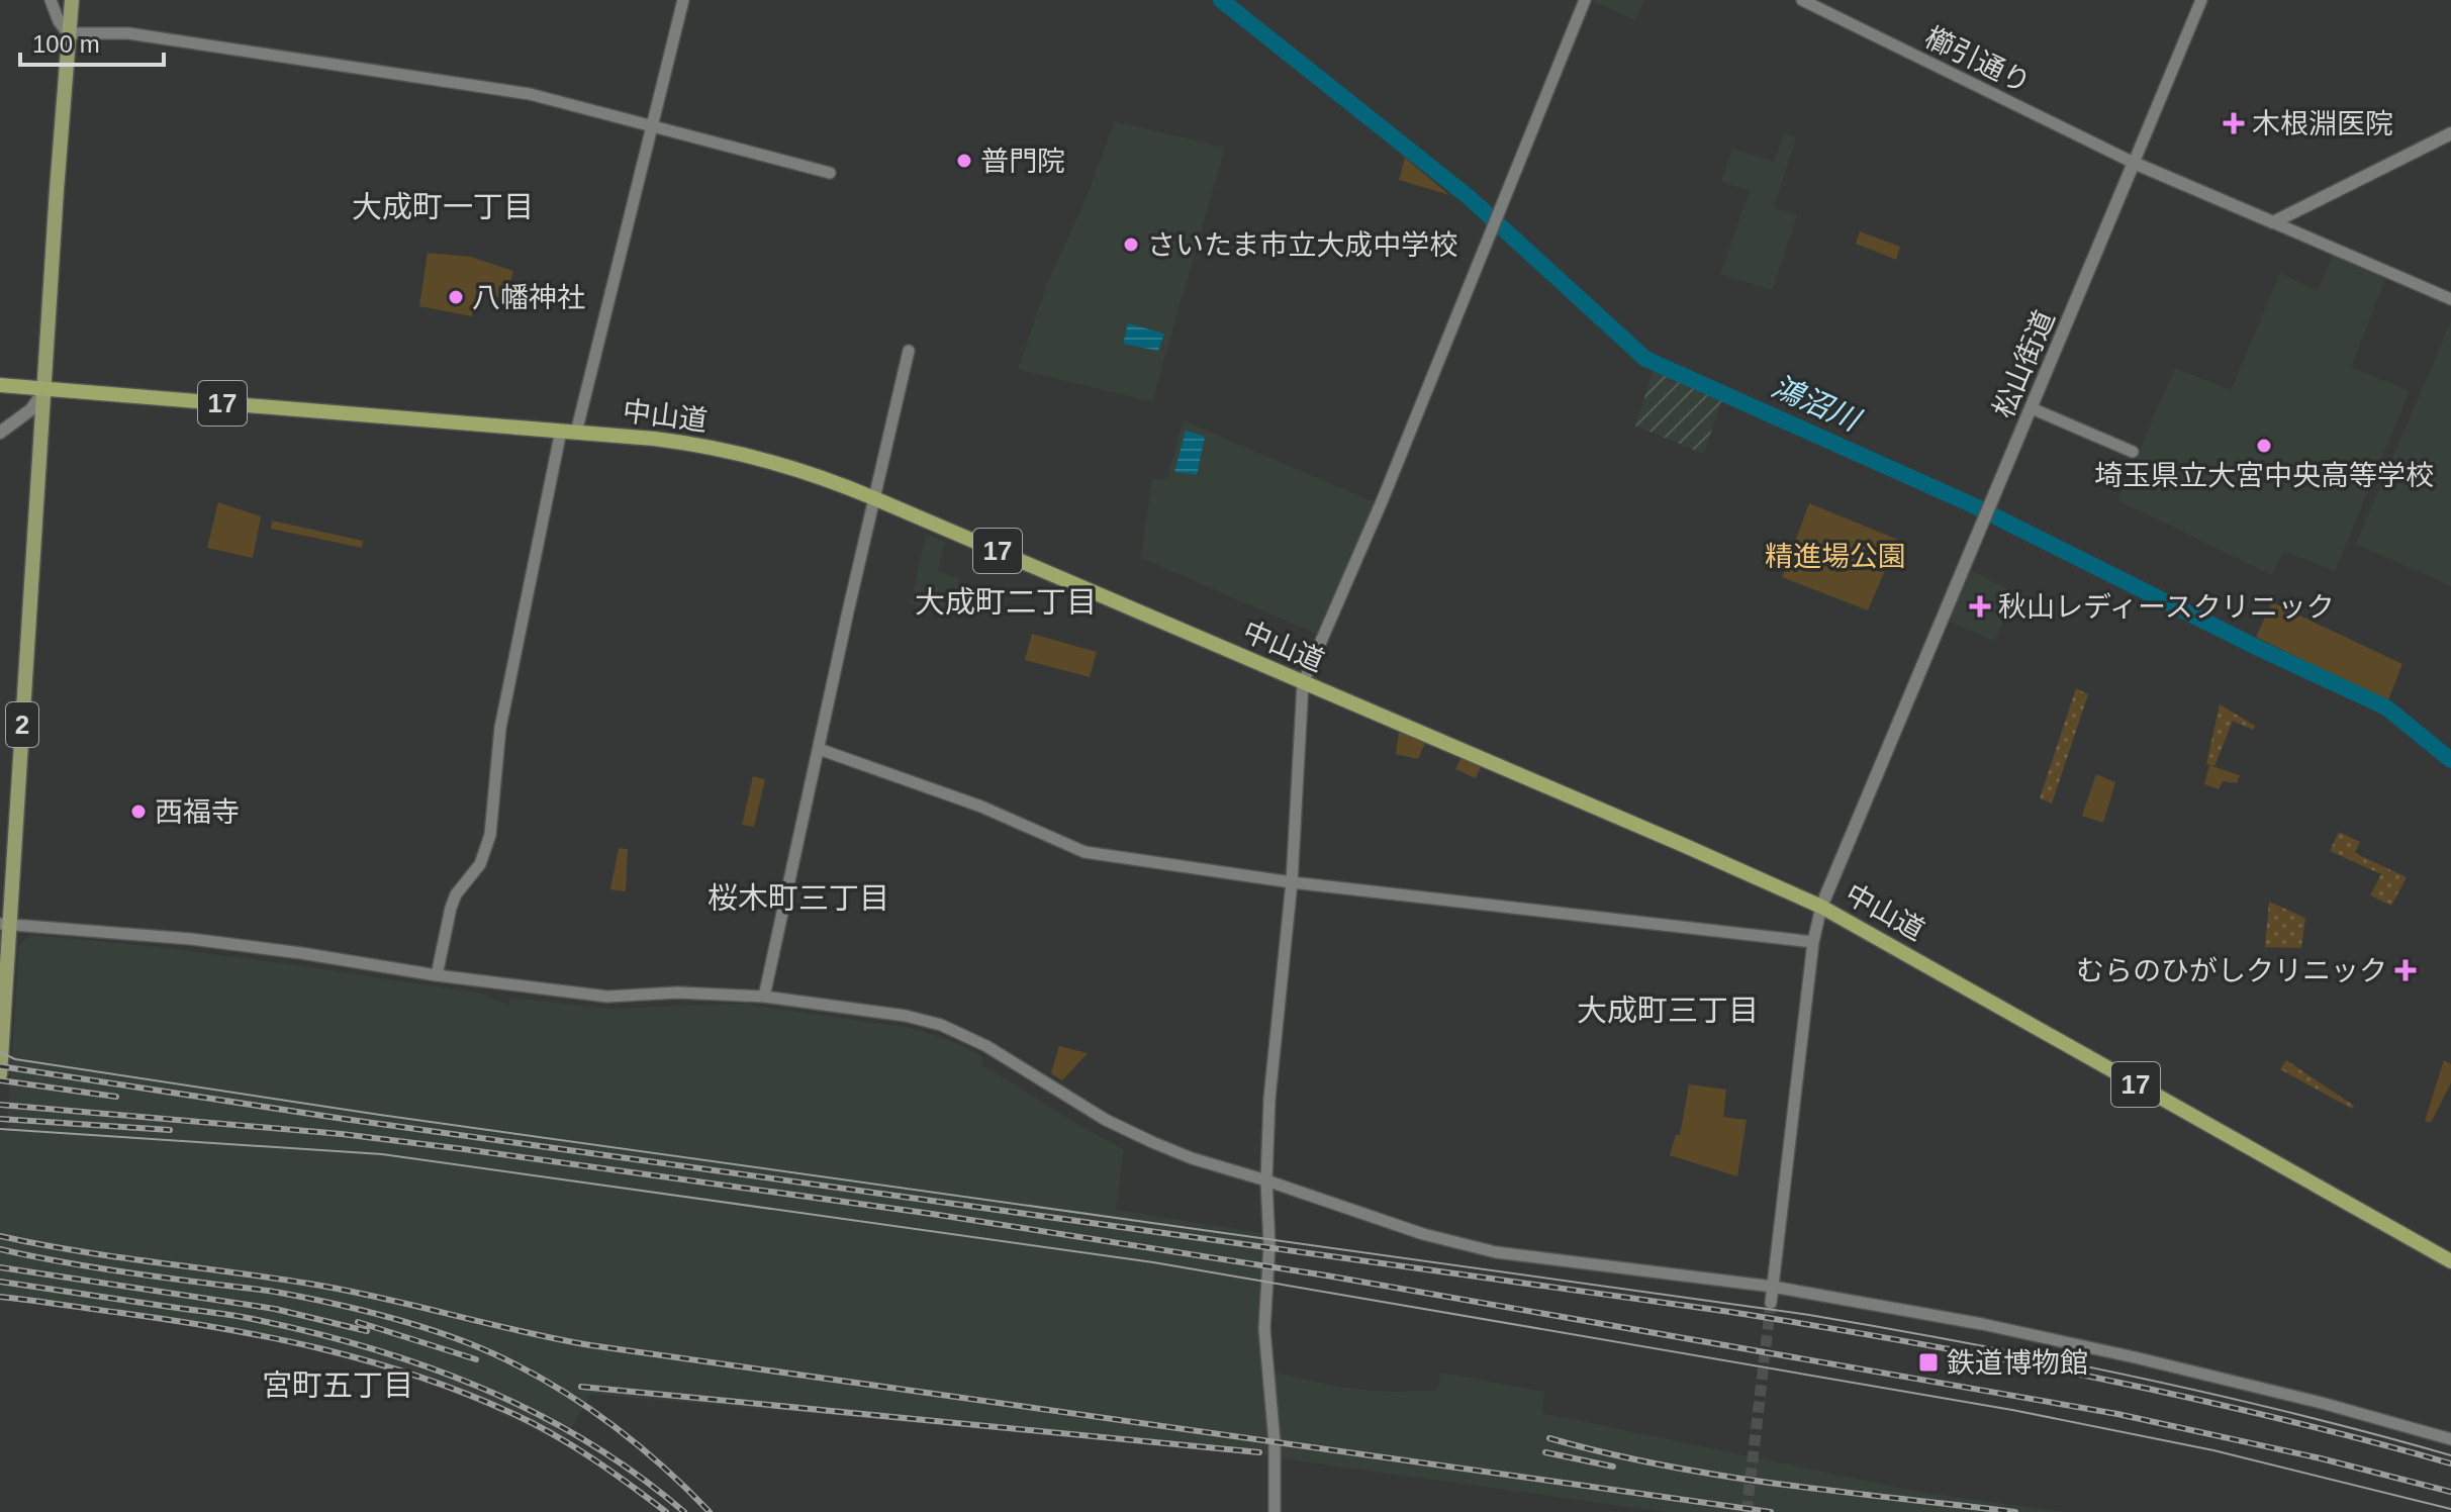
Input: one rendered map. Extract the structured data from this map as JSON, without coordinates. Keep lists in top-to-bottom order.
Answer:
{
  "streets": {
    "highway": ["17", "中山道"],
    "main road": ["松山街道", "2"],
    "street": ["櫛引通り"]
  },
  "crossings": [
    ["櫛引通り", "松山街道"],
    ["松山街道", "中山道"],
    ["中山道", "2"]
  ],
  "districts": [
    "大成町一丁目",
    "大成町二丁目",
    "桜木町三丁目",
    "大成町三丁目",
    "宮町五丁目"
  ],
  "water": ["鴻沼川"],
  "parks": ["精進場公園"],
  "places": {
    "health": ["木根淵医院", "秋山レディースクリニック", "むらのひがしクリニック"],
    "other": [
      "普門院",
      "さいたま市立大成中学校",
      "八幡神社",
      "埼玉県立大宮中央高等学校",
      "西福寺"
    ],
    "transit": ["鉄道博物館"]
  },
  "scale_bar": "100 m"
}
